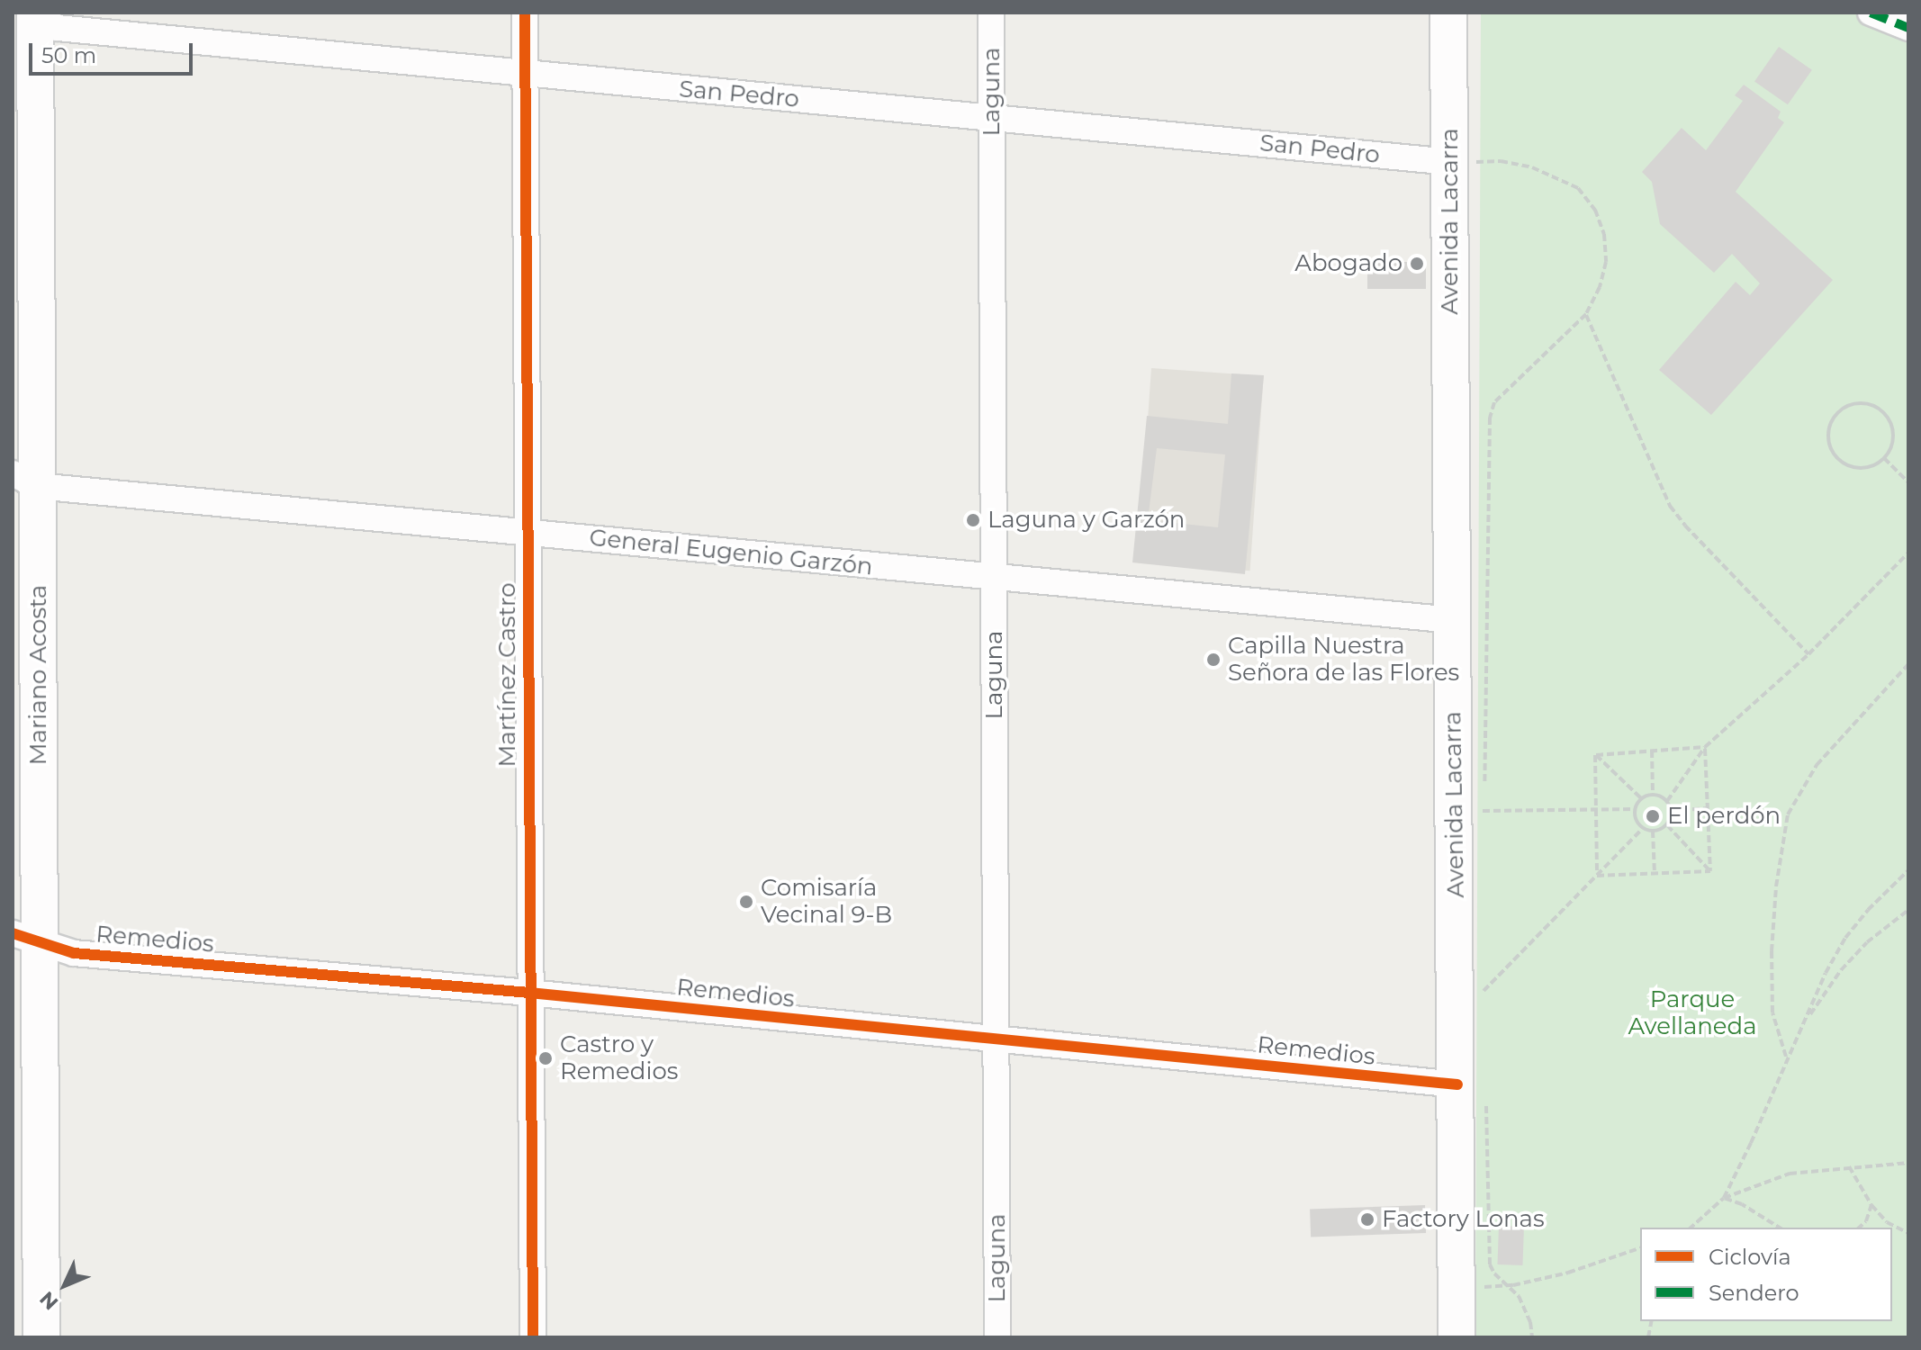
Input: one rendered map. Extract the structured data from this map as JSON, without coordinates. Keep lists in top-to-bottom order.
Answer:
{
  "streets": {
    "street": [
      "Laguna",
      "San Pedro",
      "Avenida Lacarra",
      "General Eugenio Garzón",
      "Mariano Acosta",
      "Martínez Castro",
      "Remedios"
    ]
  },
  "crossings": [
    ["Laguna", "San Pedro"],
    ["Laguna", "General Eugenio Garzón"],
    ["Laguna", "Remedios"],
    ["San Pedro", "Avenida Lacarra"],
    ["San Pedro", "Mariano Acosta"],
    ["San Pedro", "Martínez Castro"],
    ["Avenida Lacarra", "General Eugenio Garzón"],
    ["Avenida Lacarra", "Remedios"],
    ["General Eugenio Garzón", "Mariano Acosta"],
    ["General Eugenio Garzón", "Martínez Castro"],
    ["Mariano Acosta", "Remedios"],
    ["Martínez Castro", "Remedios"]
  ],
  "parks": ["Parque Avellaneda"],
  "places": [
    "Abogado",
    "Laguna y Garzón",
    "Capilla Nuestra Señora de las Flores",
    "El perdón",
    "Comisaría Vecinal 9-B",
    "Castro y Remedios",
    "Factory Lonas"
  ],
  "legend": ["Ciclovía", "Sendero"],
  "scale_bar": "50 m",
  "north": "bottom left"
}
